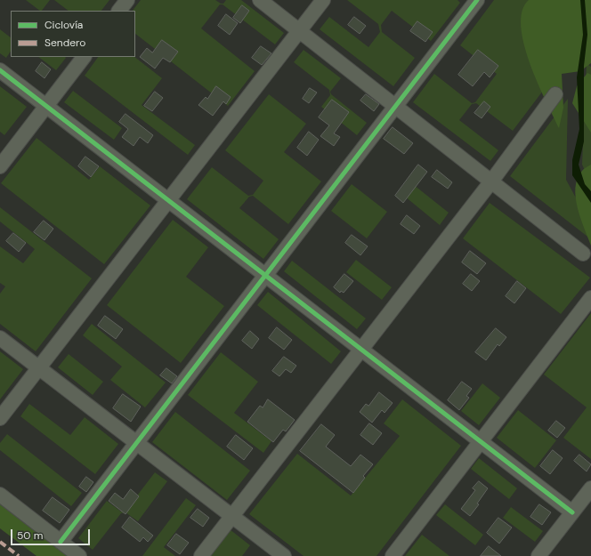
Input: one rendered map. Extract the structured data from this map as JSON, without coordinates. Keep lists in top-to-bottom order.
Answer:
{
  "legend": ["Ciclovía", "Sendero"],
  "scale_bar": "50 m"
}
